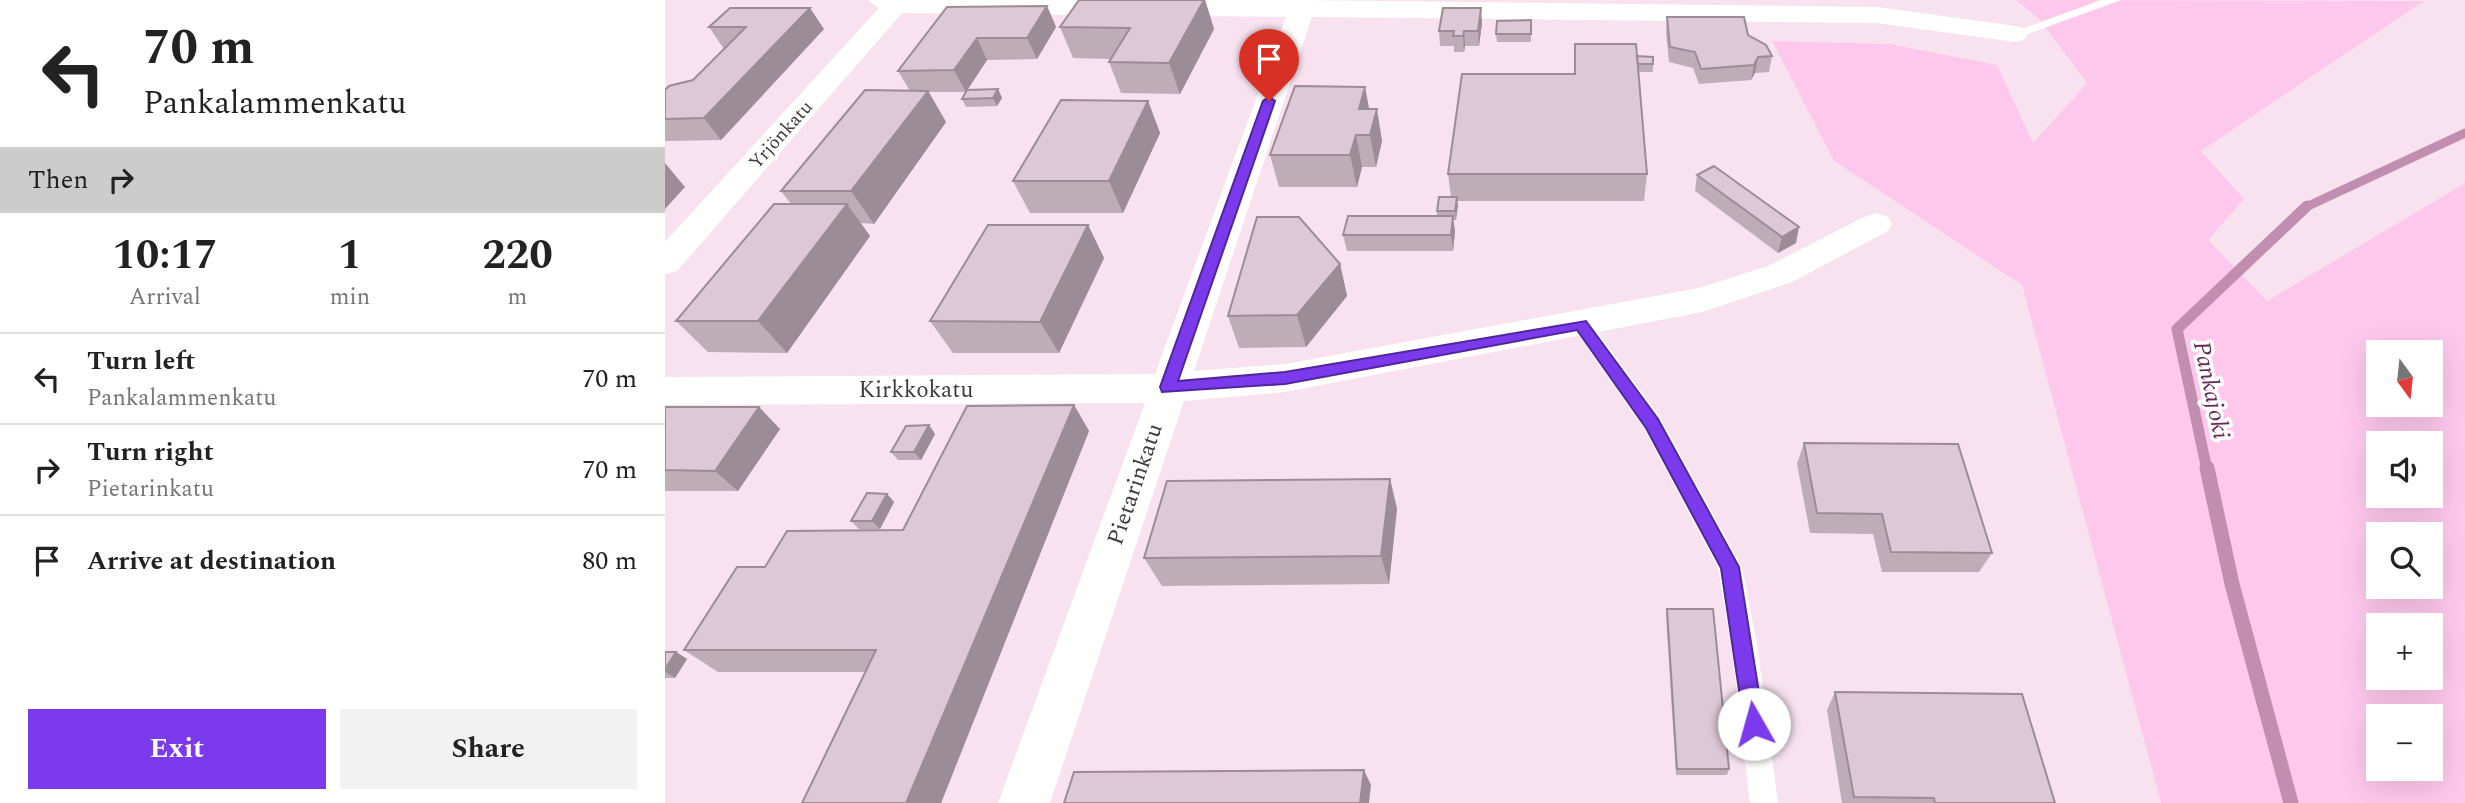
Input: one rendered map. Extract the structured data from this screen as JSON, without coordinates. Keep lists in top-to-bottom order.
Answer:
{
  "streets": {
    "street": ["Yrjönkatu", "Kirkkokatu", "Pietarinkatu"]
  },
  "crossings": [
    ["Kirkkokatu", "Pietarinkatu"]
  ],
  "water": ["Pankajoki"],
  "north": "bottom",
  "page": {
    "turn": ["70 m", "Pankalammenkatu"],
    "then": "Then",
    "eta": [
      "10:17",
      "Arrival",
      "1",
      "min",
      "220",
      "m"
    ],
    "list": [
      {
        "name": "Turn left",
        "note": "Pankalammenkatu",
        "value": "70 m"
      },
      {
        "name": "Turn right",
        "note": "Pietarinkatu",
        "value": "70 m"
      },
      {
        "name": "Arrive at destination",
        "value": "80 m"
      }
    ],
    "map_buttons": ["+", "−"],
    "buttons": ["Exit", "Share"]
  }
}
